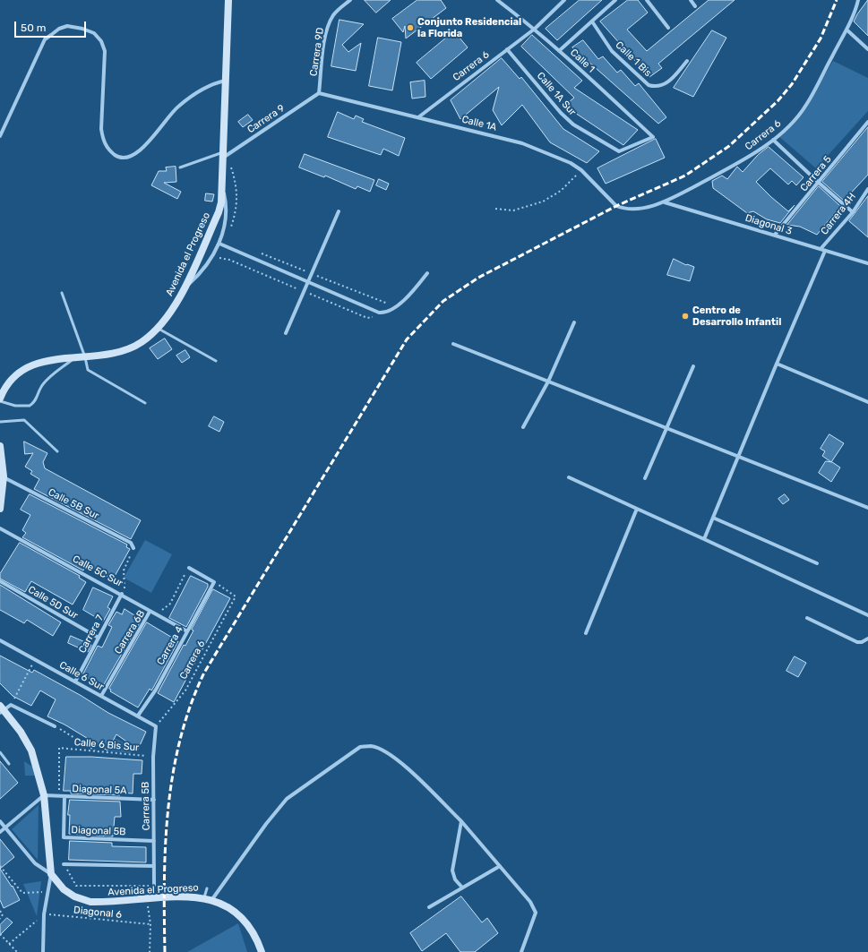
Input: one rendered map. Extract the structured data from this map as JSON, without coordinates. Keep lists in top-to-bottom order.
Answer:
{
  "streets": {
    "main road": ["Avenida el Progreso"],
    "street": [
      "Carrera 9D",
      "Calle 1 Bis",
      "Calle 1",
      "Carrera 6",
      "Calle 1A Sur",
      "Carrera 9",
      "Calle 1A",
      "Carrera 5",
      "Carrera 4H",
      "Diagonal 3",
      "Calle 5B Sur",
      "Calle 5C Sur",
      "Calle 5D Sur",
      "Carrera 6B",
      "Carrera 7",
      "Carrera 4",
      "Calle 6 Sur",
      "Diagonal 5A",
      "Carrera 5B",
      "Diagonal 5B"
    ],
    "path": ["Calle 6 Bis Sur", "Diagonal 6"]
  },
  "crossings": [
    ["Carrera 9D", "Carrera 9"],
    ["Carrera 9D", "Calle 1A"],
    ["Calle 1", "Carrera 6"],
    ["Calle 1", "Calle 1A Sur"],
    ["Carrera 6", "Calle 1A Sur"],
    ["Carrera 6", "Calle 1A"],
    ["Carrera 6", "Diagonal 3"],
    ["Carrera 6", "Carrera 4"],
    ["Carrera 6", "Calle 6 Sur"],
    ["Carrera 6", "Carrera 5B"],
    ["Carrera 9", "Calle 1A"],
    ["Carrera 9", "Avenida el Progreso"],
    ["Carrera 5", "Diagonal 3"],
    ["Carrera 4H", "Diagonal 3"],
    ["Calle 5C Sur", "Carrera 6B"],
    ["Calle 5C Sur", "Carrera 7"],
    ["Calle 5C Sur", "Carrera 4"],
    ["Calle 5D Sur", "Carrera 7"],
    ["Carrera 6B", "Calle 6 Sur"],
    ["Carrera 7", "Calle 6 Sur"],
    ["Carrera 4", "Calle 6 Sur"],
    ["Calle 6 Sur", "Carrera 5B"],
    ["Calle 6 Bis Sur", "Diagonal 5A"],
    ["Calle 6 Bis Sur", "Carrera 5B"],
    ["Diagonal 5A", "Carrera 5B"],
    ["Diagonal 5A", "Diagonal 5B"],
    ["Carrera 5B", "Diagonal 5B"]
  ],
  "places": ["Conjunto Residencial la Florida", "Centro de Desarrollo Infantil"],
  "scale_bar": "50 m"
}
